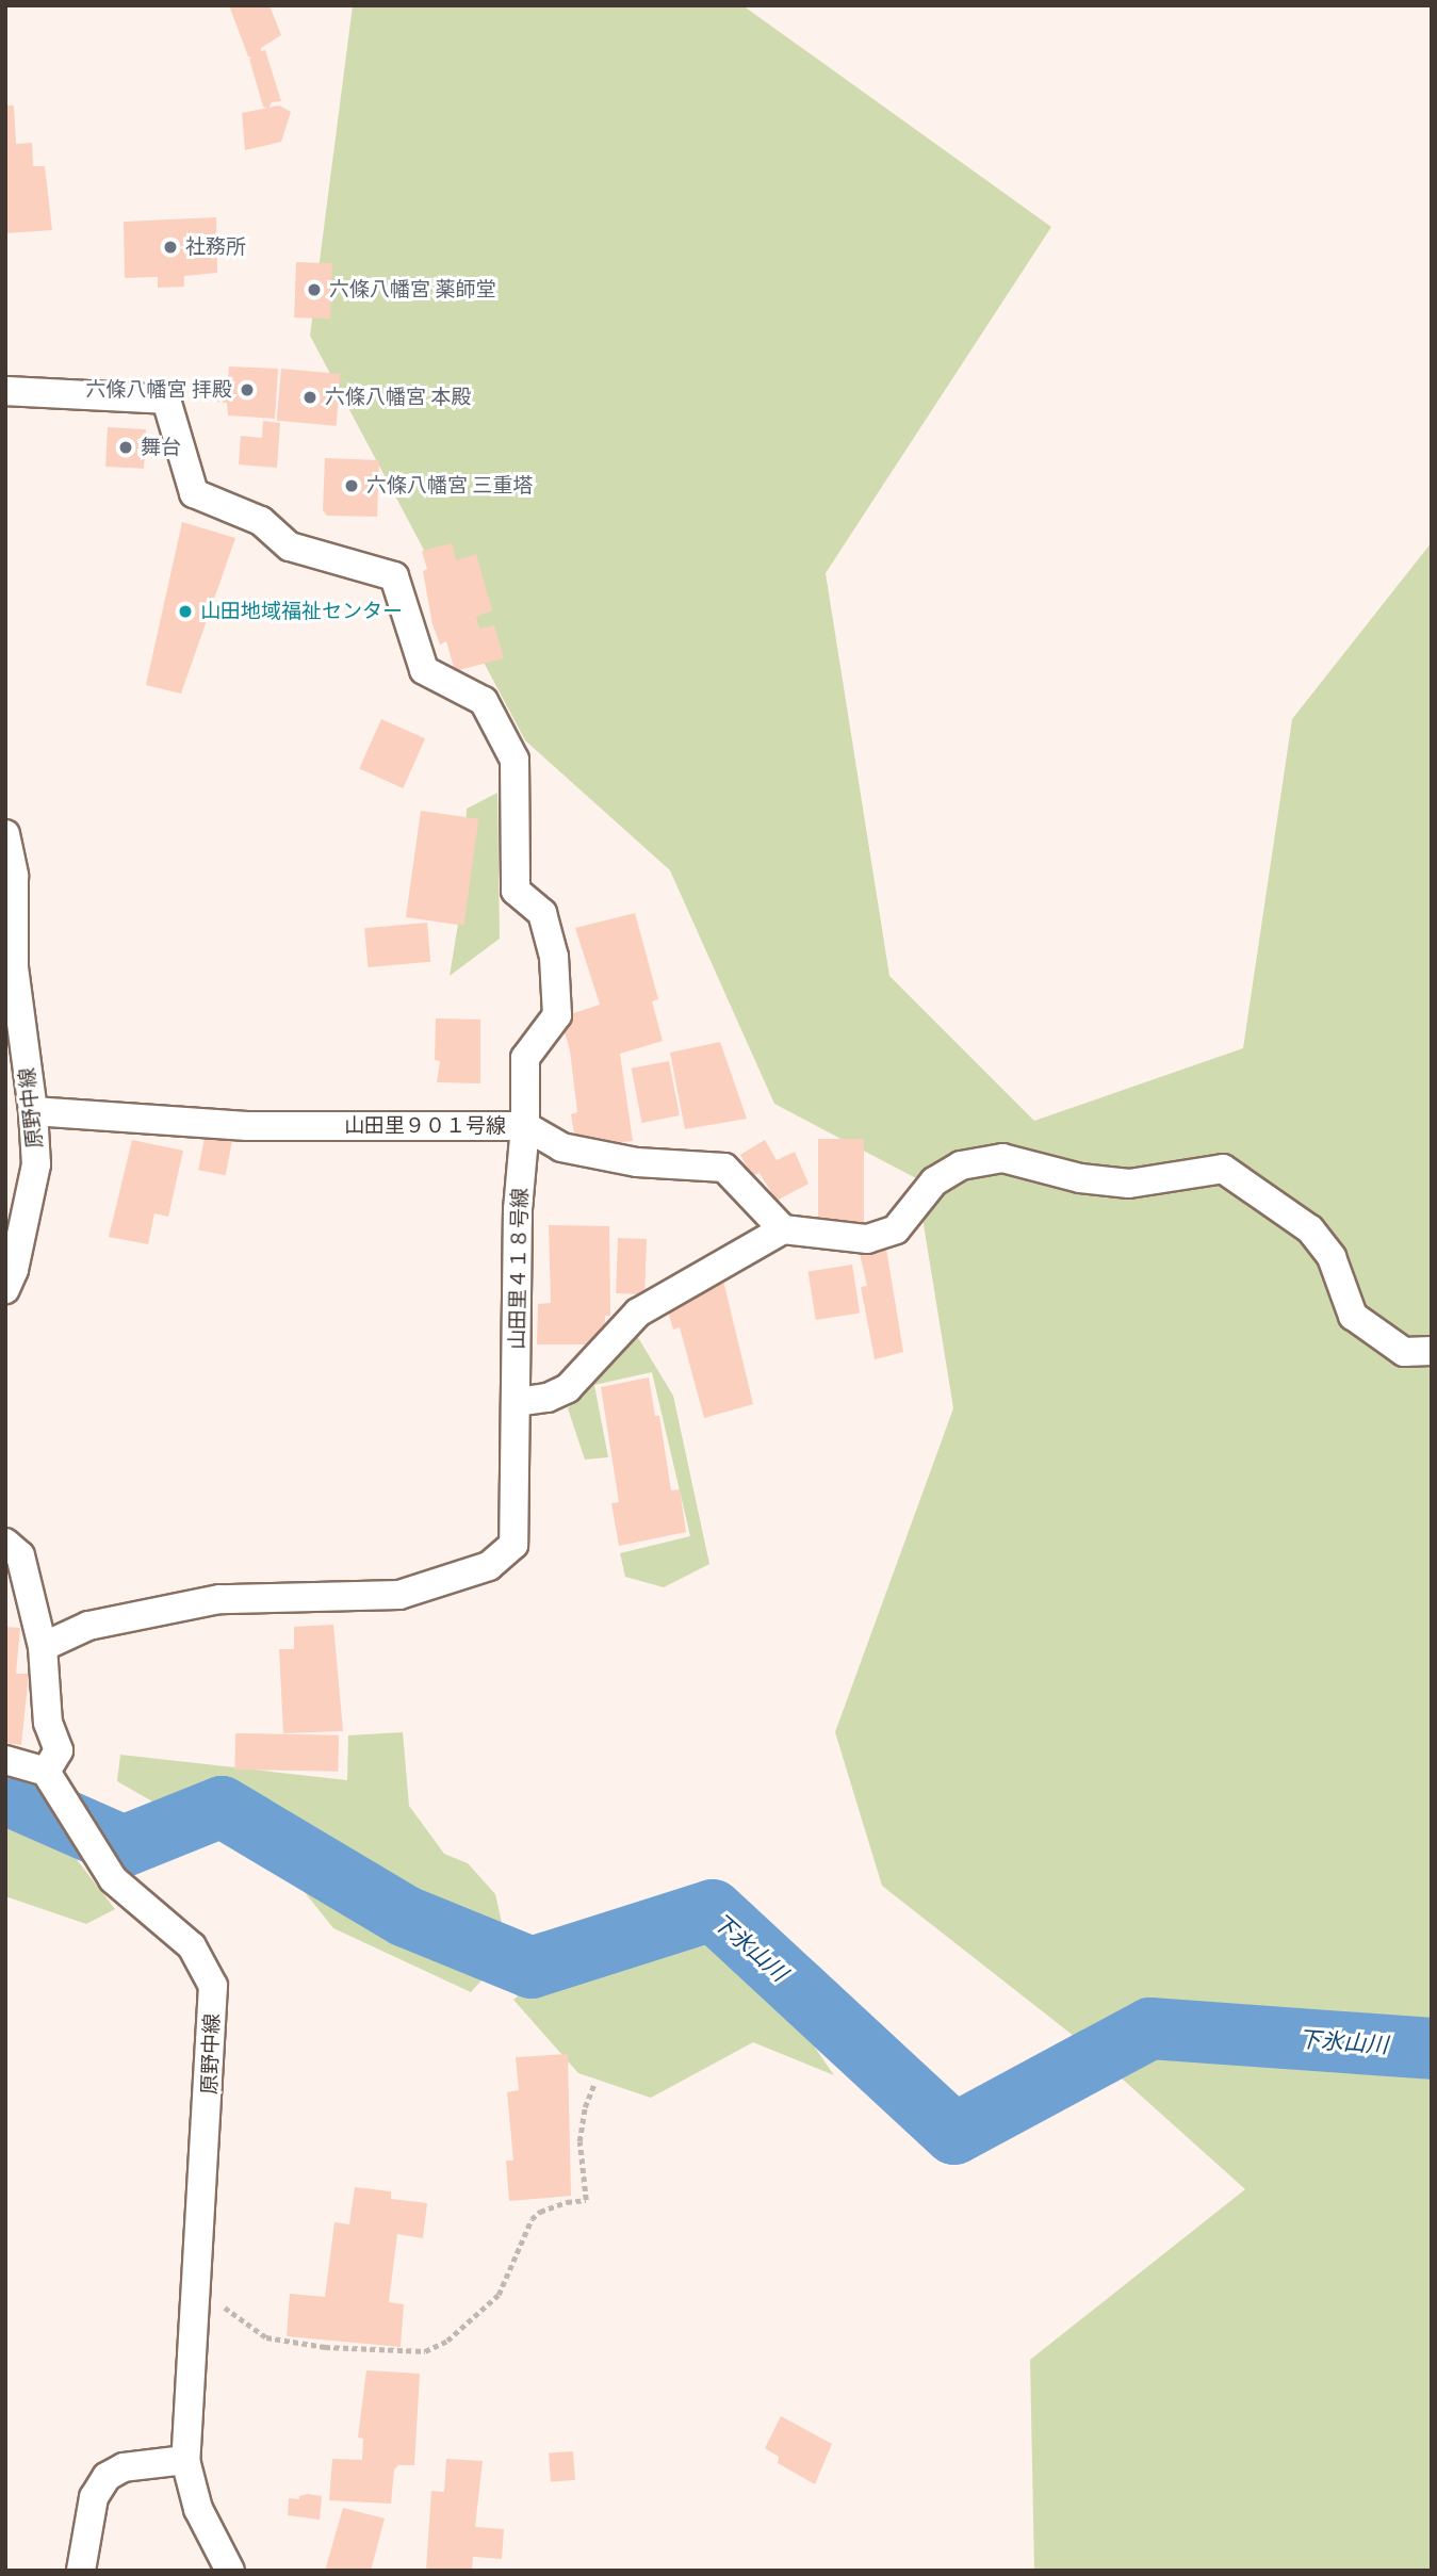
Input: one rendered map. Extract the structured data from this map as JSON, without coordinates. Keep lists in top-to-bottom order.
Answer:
{
  "streets": {
    "street": ["原野中線", "山田里９０１号線", "山田里４１８号線"]
  },
  "crossings": [
    ["原野中線", "山田里９０１号線"],
    ["山田里９０１号線", "山田里４１８号線"]
  ],
  "water": ["下氷山川"],
  "places": [
    "社務所",
    "六條八幡宮 薬師堂",
    "六條八幡宮 拝殿",
    "六條八幡宮 本殿",
    "舞台",
    "六條八幡宮 三重塔",
    "山田地域福祉センター"
  ]
}
